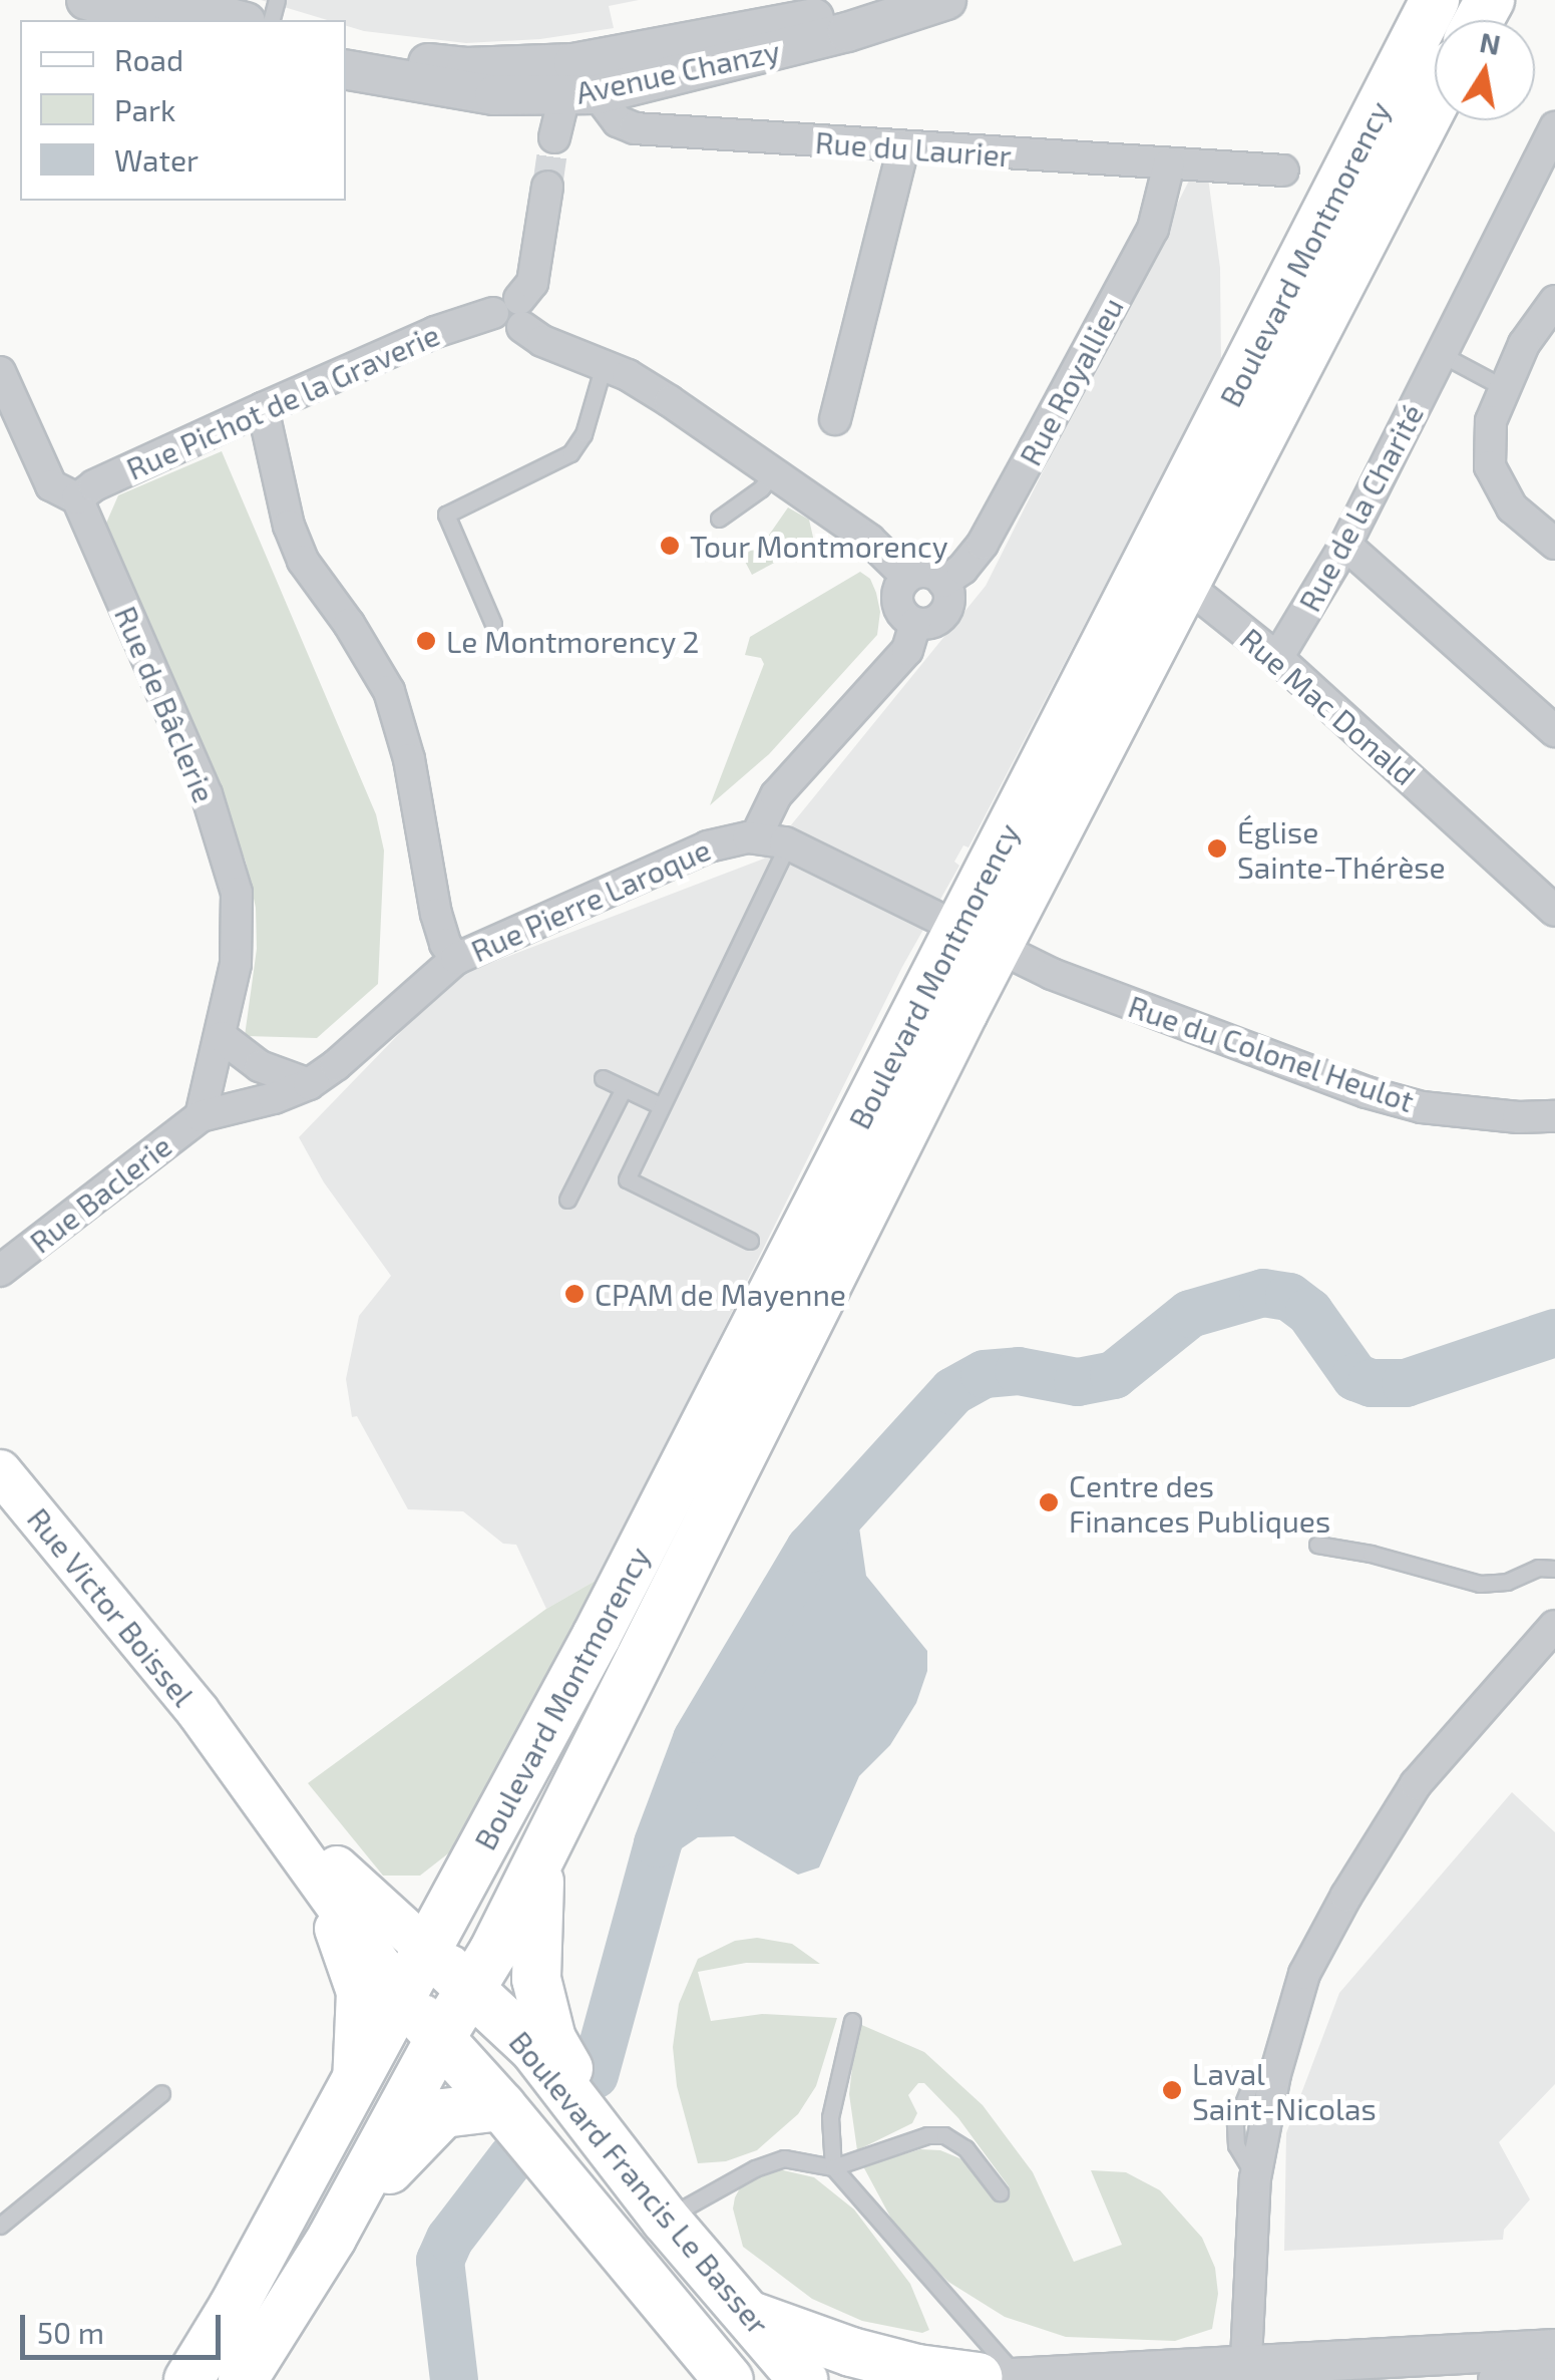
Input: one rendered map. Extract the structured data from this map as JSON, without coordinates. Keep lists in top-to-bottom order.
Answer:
{
  "streets": {
    "main road": ["Boulevard Montmorency", "Rue Victor Boissel", "Boulevard Francis Le Basser"],
    "street": [
      "Avenue Chanzy",
      "Rue du Laurier",
      "Rue Royallieu",
      "Rue Pichot de la Graverie",
      "Rue de la Charité",
      "Rue de Bâclerie",
      "Rue Mac Donald",
      "Rue Pierre Laroque",
      "Rue du Colonel Heulot",
      "Rue Baclerie"
    ]
  },
  "crossings": [
    ["Avenue Chanzy", "Rue du Laurier"],
    ["Rue du Laurier", "Rue Royallieu"],
    ["Boulevard Montmorency", "Rue Mac Donald"],
    ["Boulevard Montmorency", "Rue Pierre Laroque"],
    ["Boulevard Montmorency", "Rue du Colonel Heulot"],
    ["Boulevard Montmorency", "Rue Victor Boissel"],
    ["Boulevard Montmorency", "Boulevard Francis Le Basser"],
    ["Rue Pichot de la Graverie", "Rue de Bâclerie"],
    ["Rue de la Charité", "Rue Mac Donald"],
    ["Rue de Bâclerie", "Rue Baclerie"],
    ["Rue Pierre Laroque", "Rue du Colonel Heulot"],
    ["Rue Pierre Laroque", "Rue Baclerie"],
    ["Rue Victor Boissel", "Boulevard Francis Le Basser"]
  ],
  "places": [
    "Tour Montmorency",
    "Le Montmorency 2",
    "Église Sainte-Thérèse",
    "CPAM de Mayenne",
    "Centre des Finances Publiques",
    "Laval Saint-Nicolas"
  ],
  "legend": ["Road", "Park", "Water"],
  "scale_bar": "50 m",
  "north": "top"
}
